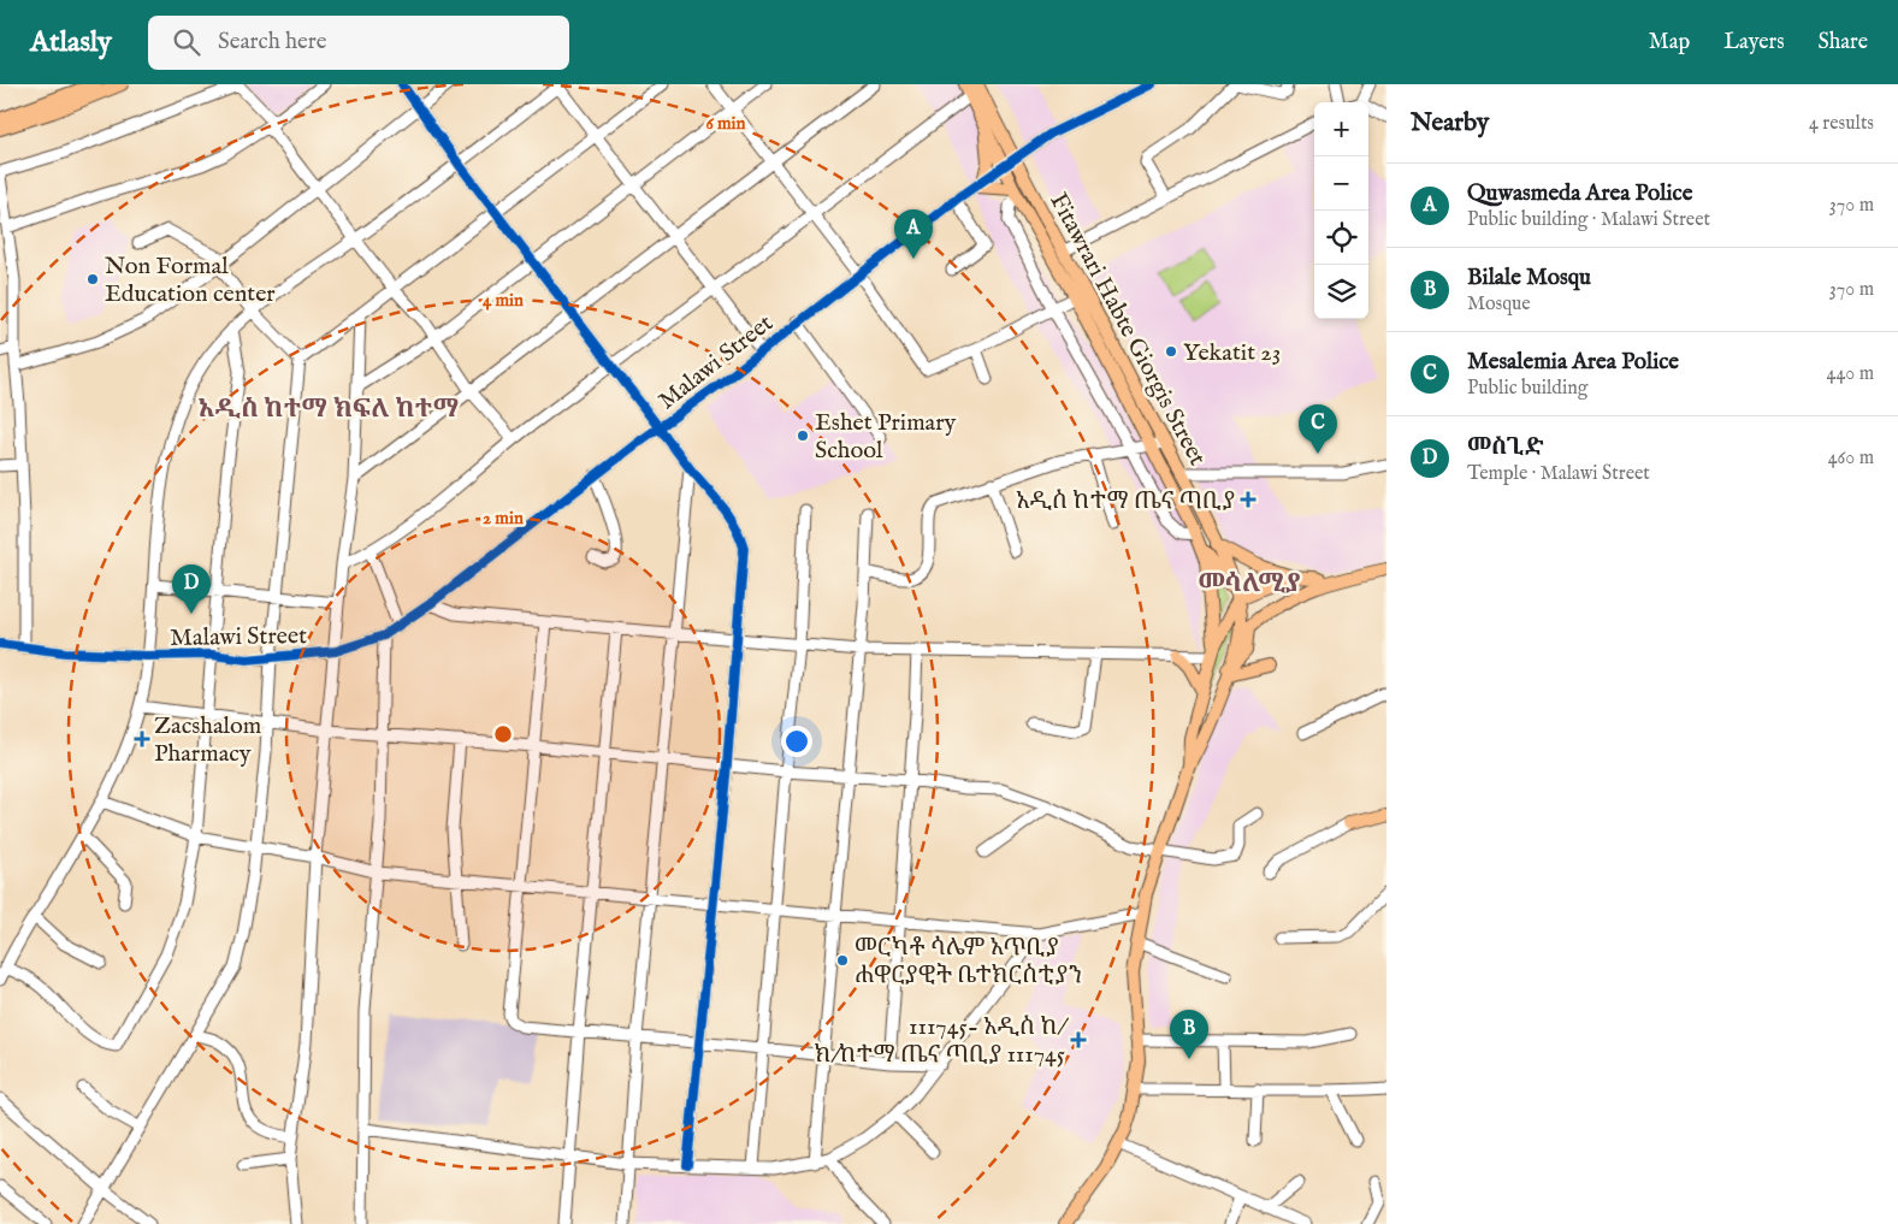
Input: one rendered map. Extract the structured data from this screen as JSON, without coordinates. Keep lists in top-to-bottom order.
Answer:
{
  "streets": {
    "main road": ["Fitawrari Habte Giorgis Street"],
    "street": ["Malawi Street"]
  },
  "crossings": [
    ["Fitawrari Habte Giorgis Street", "Malawi Street"]
  ],
  "districts": ["አዲስ ከተማ ክፍለ ከተማ", "መሳለሚያ"],
  "places": {
    "other": [
      "Non Formal Education center",
      "Yekatit 23",
      "Eshet Primary School",
      "መርካቶ ሳሌም አጥቢያ ሐዋርያዊት ቤተክርስቲያን"
    ],
    "health": ["አዲስ ከተማ ጤና ጣቢያ", "Zacshalom Pharmacy", "111745- አዲስ ከ/ ክ/ከተማ ጤና ጣቢያ 111745"]
  },
  "page": {
    "header": "Atlasly",
    "search": "Search here",
    "nav": ["Map", "Layers", "Share"],
    "heading": ["Nearby", "4 results"],
    "map_buttons": ["+", "−"],
    "list": [
      {
        "mark": "A",
        "name": "Quwasmeda Area Police",
        "note": "Public building · Malawi Street",
        "value": "370 m"
      },
      {
        "mark": "B",
        "name": "Bilale Mosqu",
        "note": "Mosque",
        "value": "370 m"
      },
      {
        "mark": "C",
        "name": "Mesalemia Area Police",
        "note": "Public building",
        "value": "440 m"
      },
      {
        "mark": "D",
        "name": "መስጊድ",
        "note": "Temple · Malawi Street",
        "value": "460 m"
      }
    ],
    "pins": [
      "A",
      "C",
      "D",
      "B"
    ]
  },
  "rings": ["6 min", "4 min", "2 min"]
}
